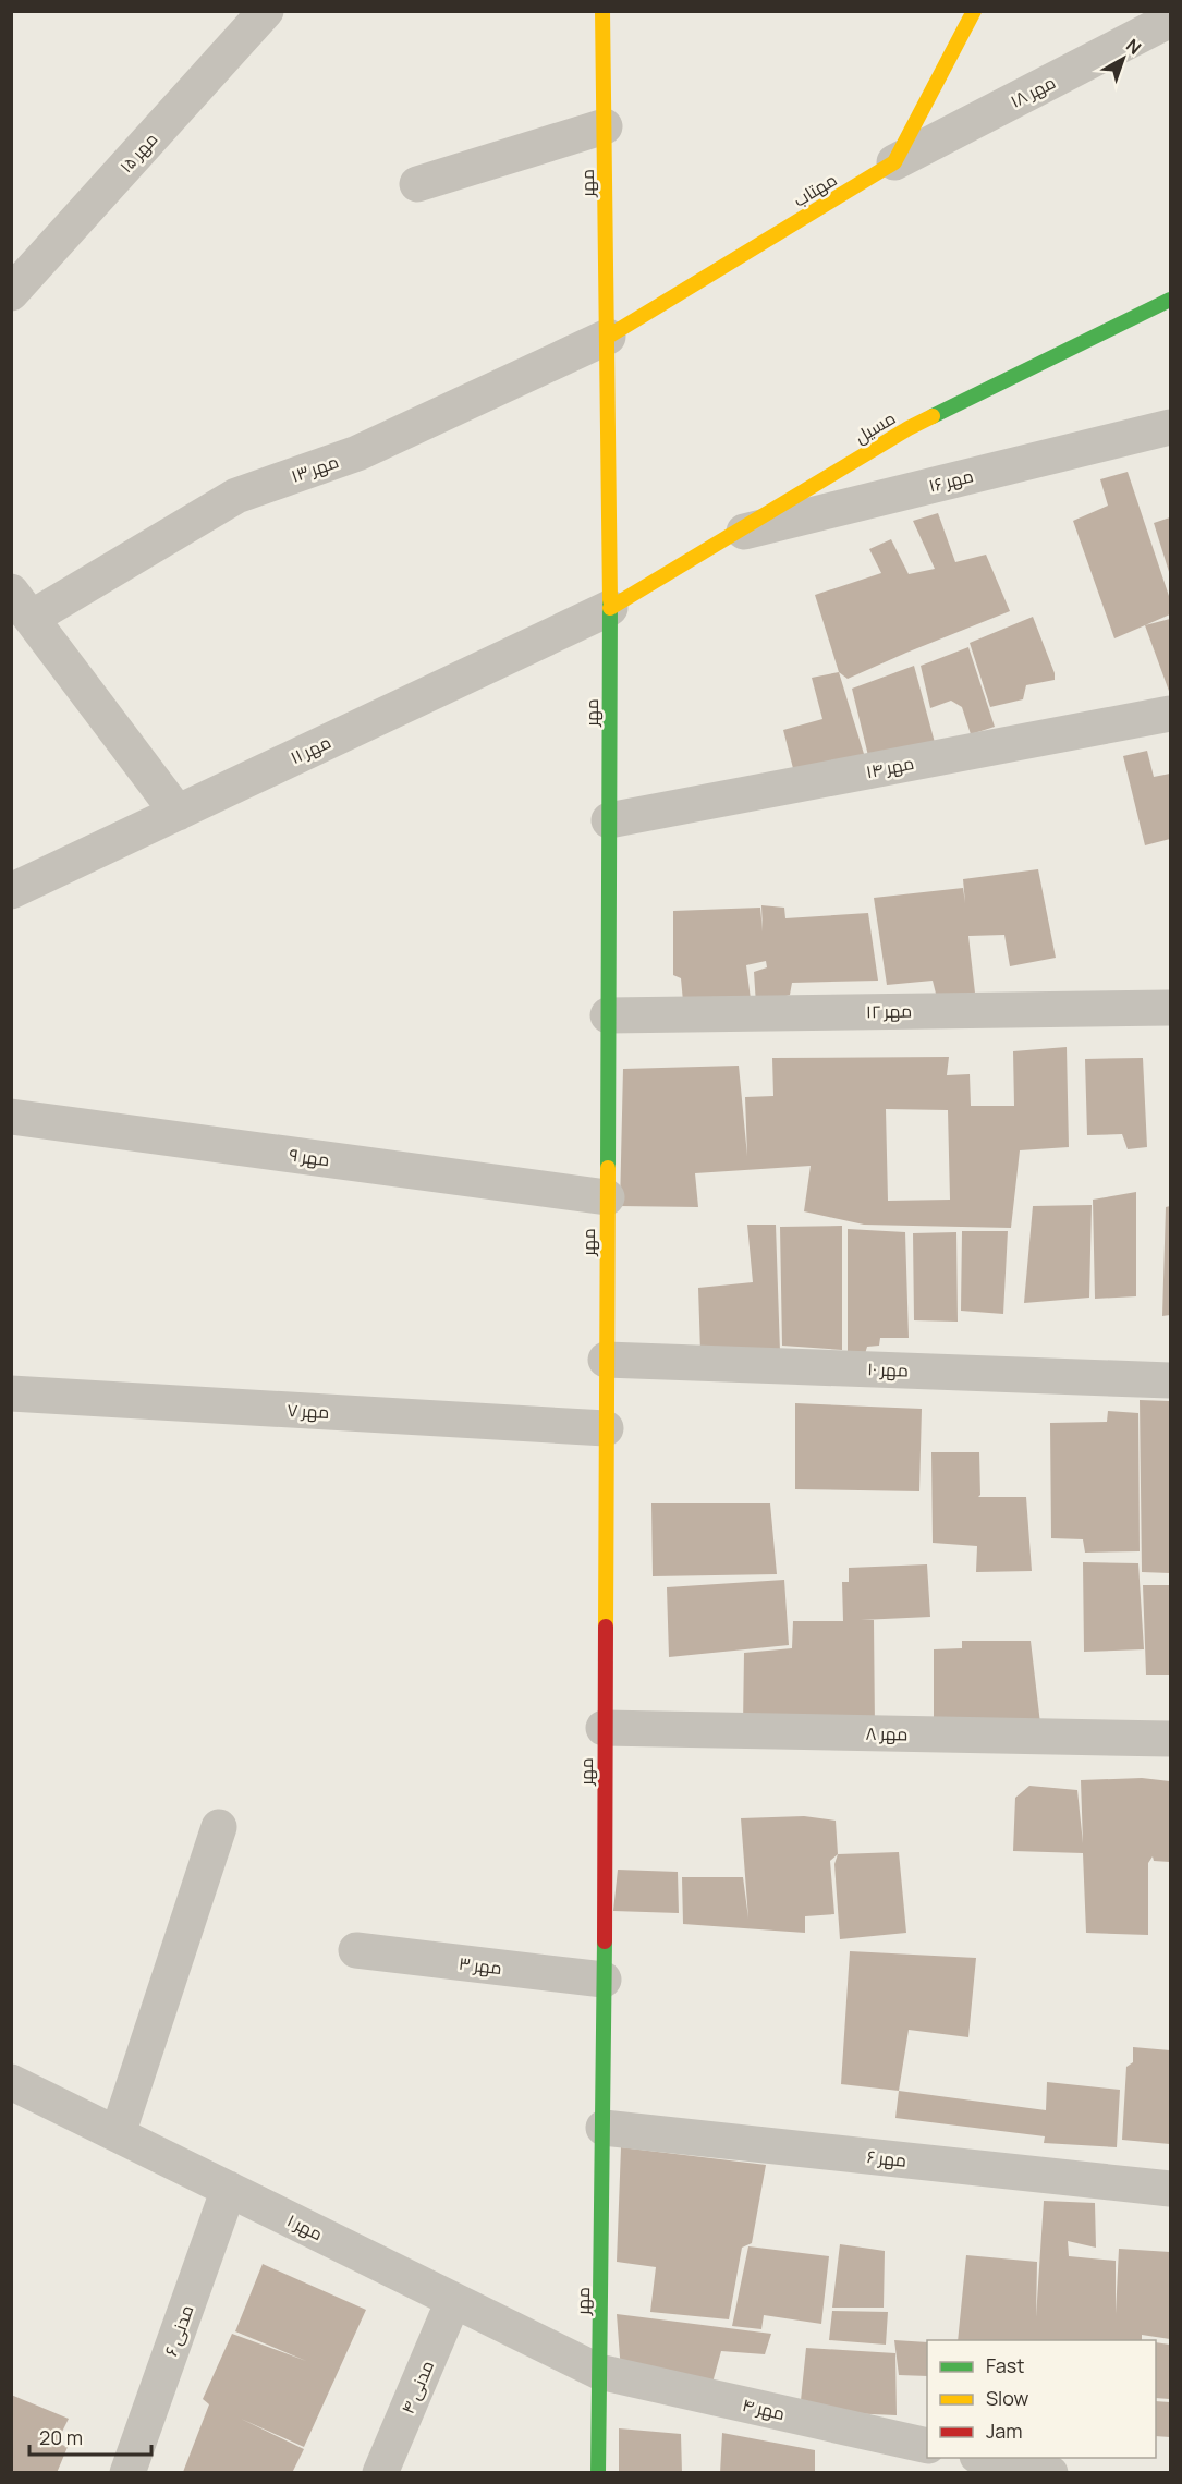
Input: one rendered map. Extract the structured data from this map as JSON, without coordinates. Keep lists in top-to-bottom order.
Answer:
{
  "streets": {
    "main road": ["مهر", "مهتاب", "مسیل"],
    "street": [
      "مهر ۱۸",
      "مهر ۱۵",
      "مهر ۱۳",
      "مهر ۱۶",
      "مهر ۱۱",
      "مهر ۱۴",
      "مهر ۱۲",
      "مهر ۹",
      "مهر ۱۰",
      "مهر ۷",
      "مهر ۸",
      "مهر ۳",
      "مهر ۶",
      "مهر ۱",
      "مدنی ۶",
      "مدنی ۴",
      "مهر ۴"
    ]
  },
  "crossings": [
    ["مهر ۱۸", "مهتاب"],
    ["مهر", "مهتاب"],
    ["مهر", "مسیل"],
    ["مهر", "مهر ۱۳"],
    ["مهر", "مهر ۱۱"],
    ["مهر", "مهر ۱۴"],
    ["مهر", "مهر ۱۲"],
    ["مهر", "مهر ۹"],
    ["مهر", "مهر ۱۰"],
    ["مهر", "مهر ۷"],
    ["مهر", "مهر ۸"],
    ["مهر", "مهر ۳"],
    ["مهر", "مهر ۶"],
    ["مهر", "مهر ۱"],
    ["مهر", "مهر ۴"],
    ["مهتاب", "مهر ۱۳"],
    ["مسیل", "مهر ۱۶"],
    ["مسیل", "مهر ۱۱"],
    ["مهر ۱", "مدنی ۶"],
    ["مهر ۱", "مدنی ۴"],
    ["مهر ۱", "مهر ۴"]
  ],
  "legend": ["Fast", "Slow", "Jam"],
  "scale_bar": "20 m",
  "north": "top right"
}
